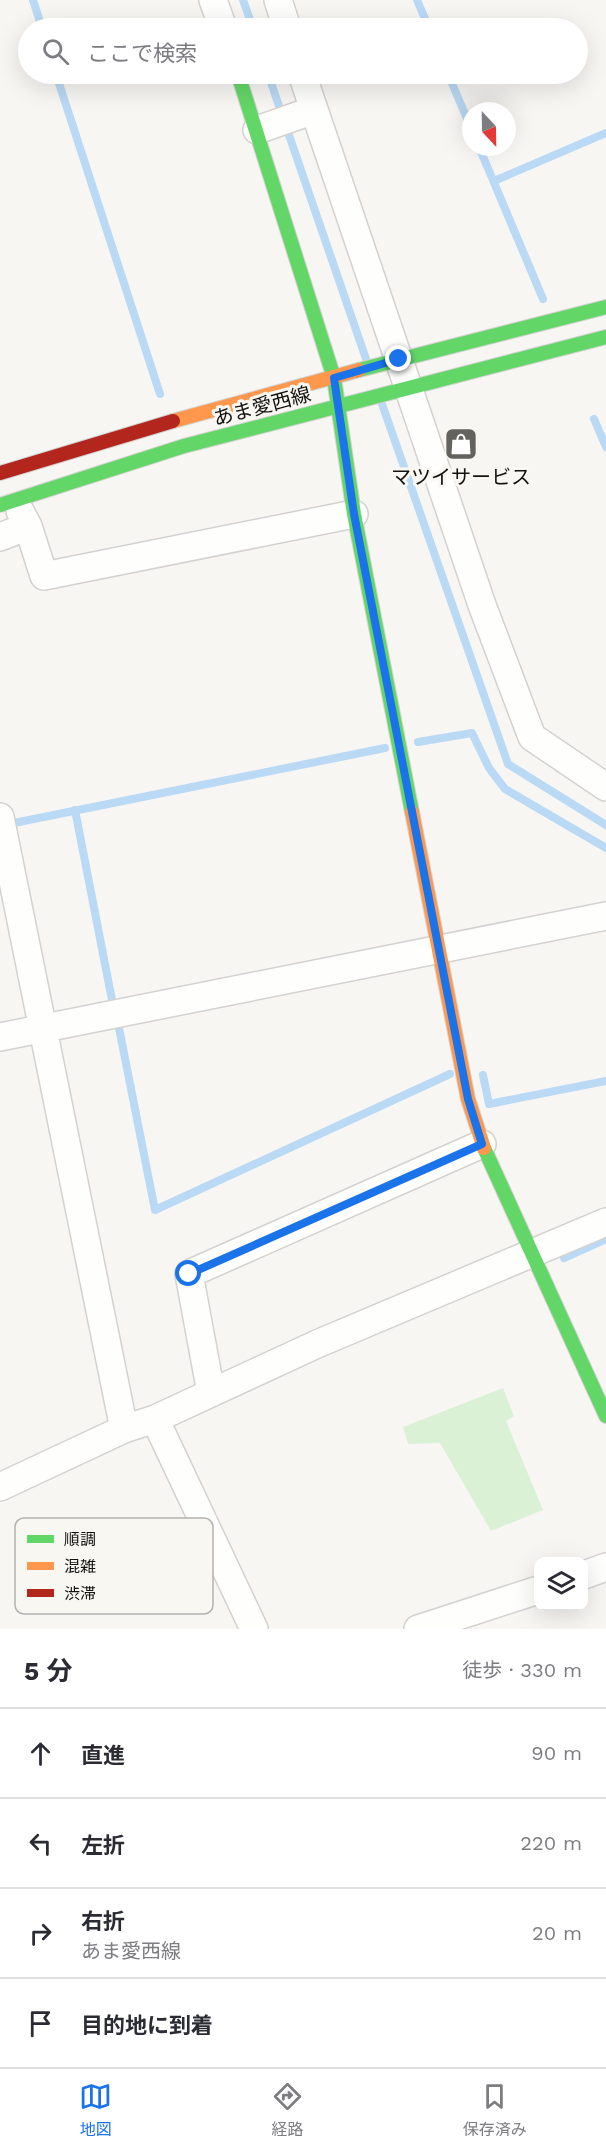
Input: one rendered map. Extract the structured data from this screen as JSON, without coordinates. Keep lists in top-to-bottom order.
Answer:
{
  "streets": {
    "street": ["あま愛西線"]
  },
  "places": {
    "shop": ["マツイサービス"]
  },
  "legend": ["順調", "混雑", "渋滞"],
  "north": "bottom",
  "page": {
    "search": "ここで検索",
    "heading": ["5 分", "徒歩 · 330 m"],
    "list": [
      ["直進", "90 m"],
      ["左折", "220 m"],
      ["右折", "あま愛西線", "20 m"],
      "目的地に到着"
    ],
    "nav": ["地図", "経路", "保存済み"]
  }
}
